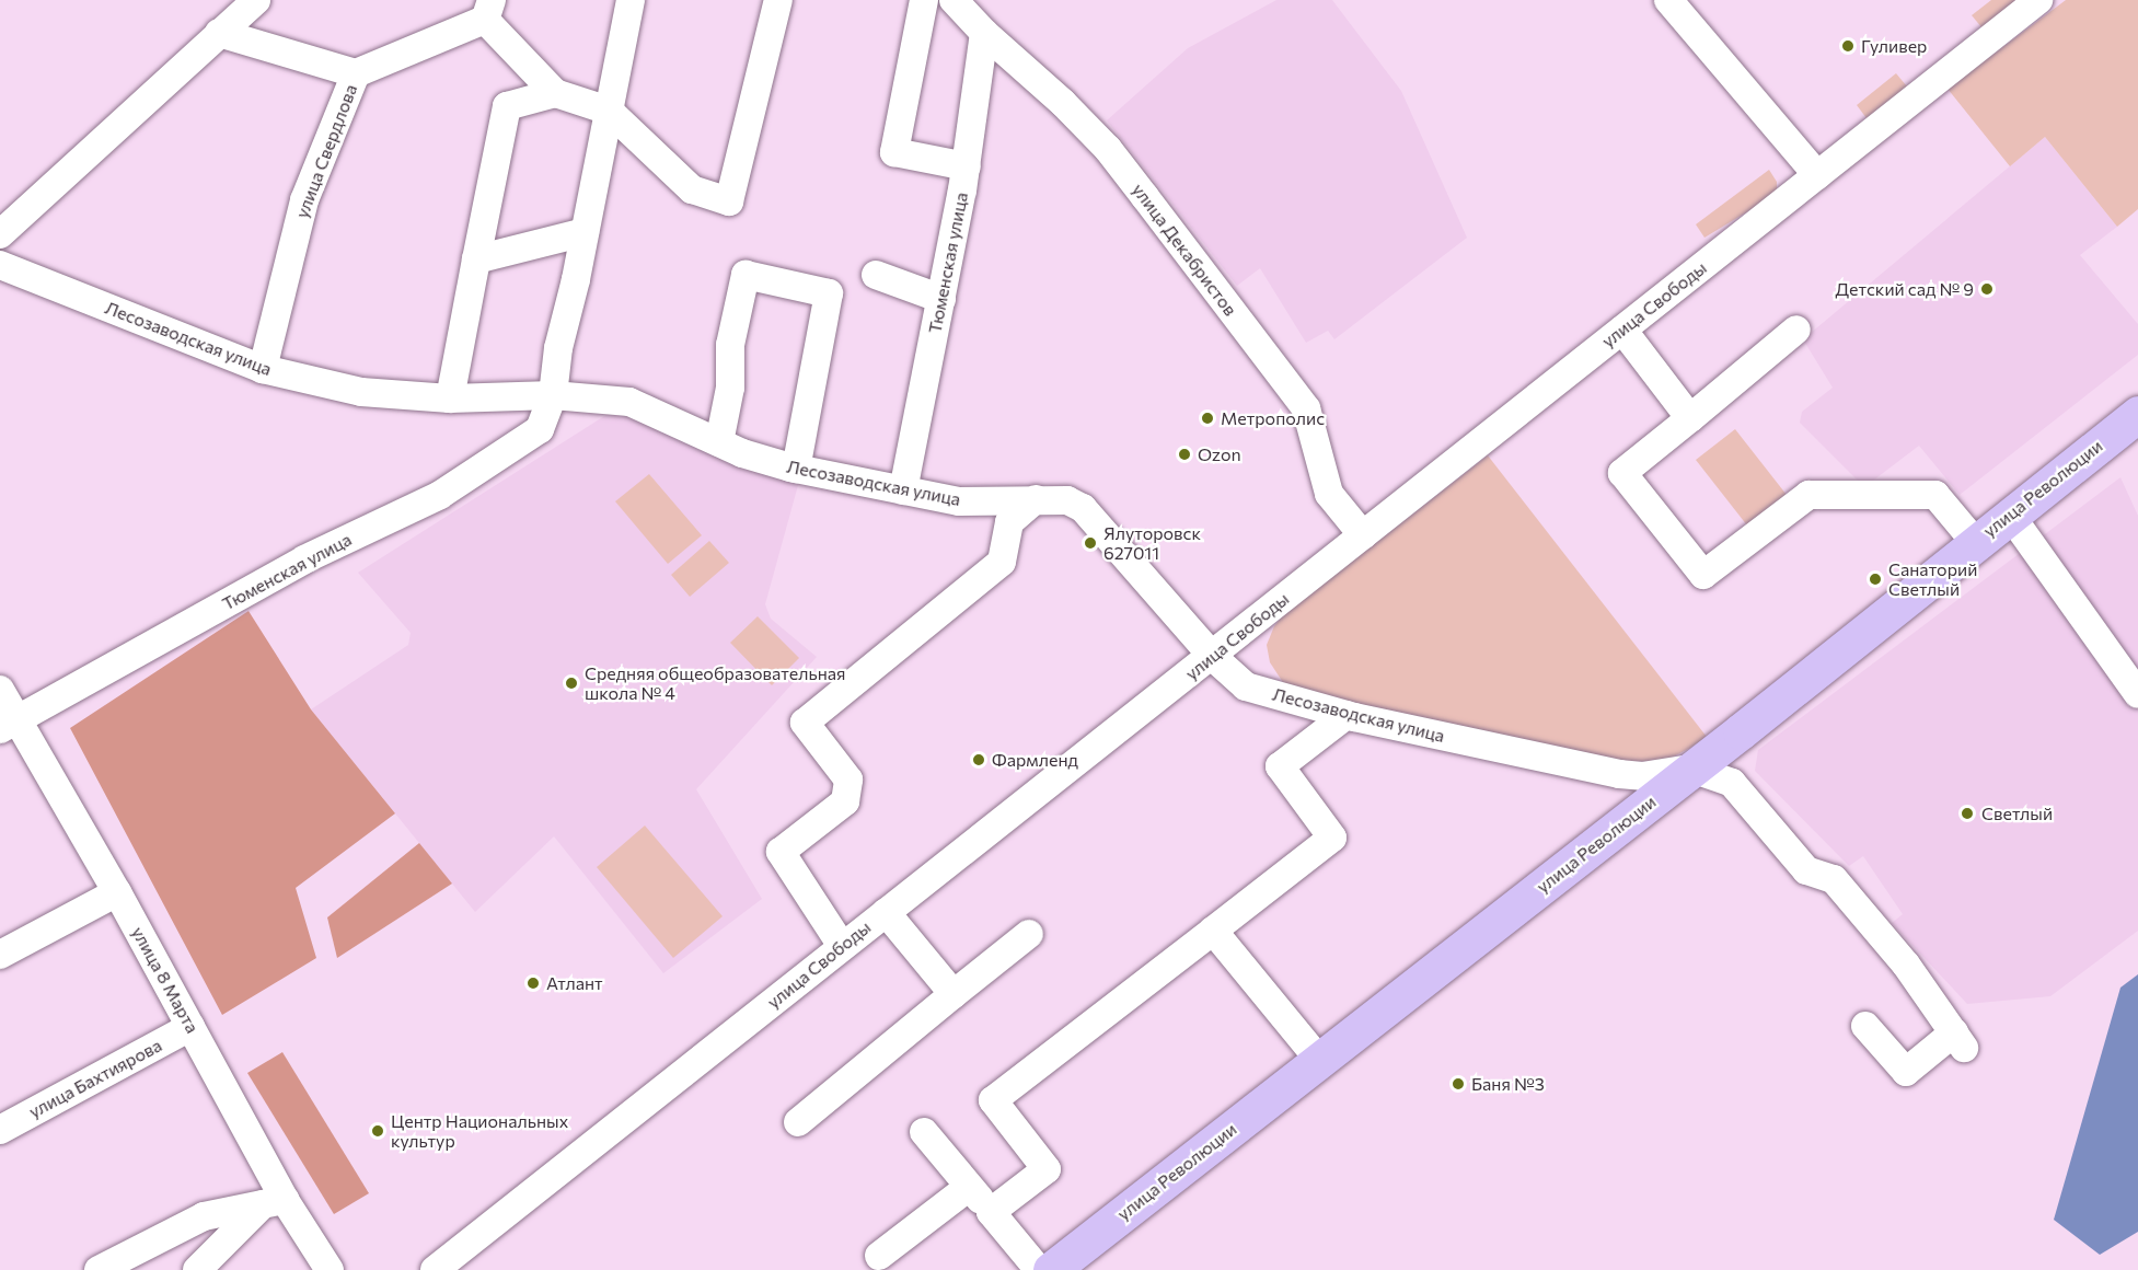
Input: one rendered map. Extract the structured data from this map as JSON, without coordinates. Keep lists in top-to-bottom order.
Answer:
{
  "streets": {
    "main road": ["улица Революции"],
    "street": [
      "улица Свердлова",
      "улица Декабристов",
      "Тюменская улица",
      "улица Свободы",
      "Лесозаводская улица",
      "улица 8 Марта",
      "улица Бахтиярова"
    ]
  },
  "crossings": [
    ["улица Свердлова", "Лесозаводская улица"],
    ["улица Декабристов", "Тюменская улица"],
    ["улица Декабристов", "улица Свободы"],
    ["Тюменская улица", "Лесозаводская улица"],
    ["Тюменская улица", "улица 8 Марта"],
    ["улица Свободы", "Лесозаводская улица"],
    ["Лесозаводская улица", "улица Революции"],
    ["улица 8 Марта", "улица Бахтиярова"]
  ],
  "places": [
    "Гуливер",
    "Детский сад № 9",
    "Метрополис",
    "Ozon",
    "Ялуторовск 627011",
    "Санаторий Светлый",
    "Средняя общеобразовательная школа № 4",
    "Фармленд",
    "Светлый",
    "Атлант",
    "Баня №3",
    "Центр Национальных культур"
  ]
}
